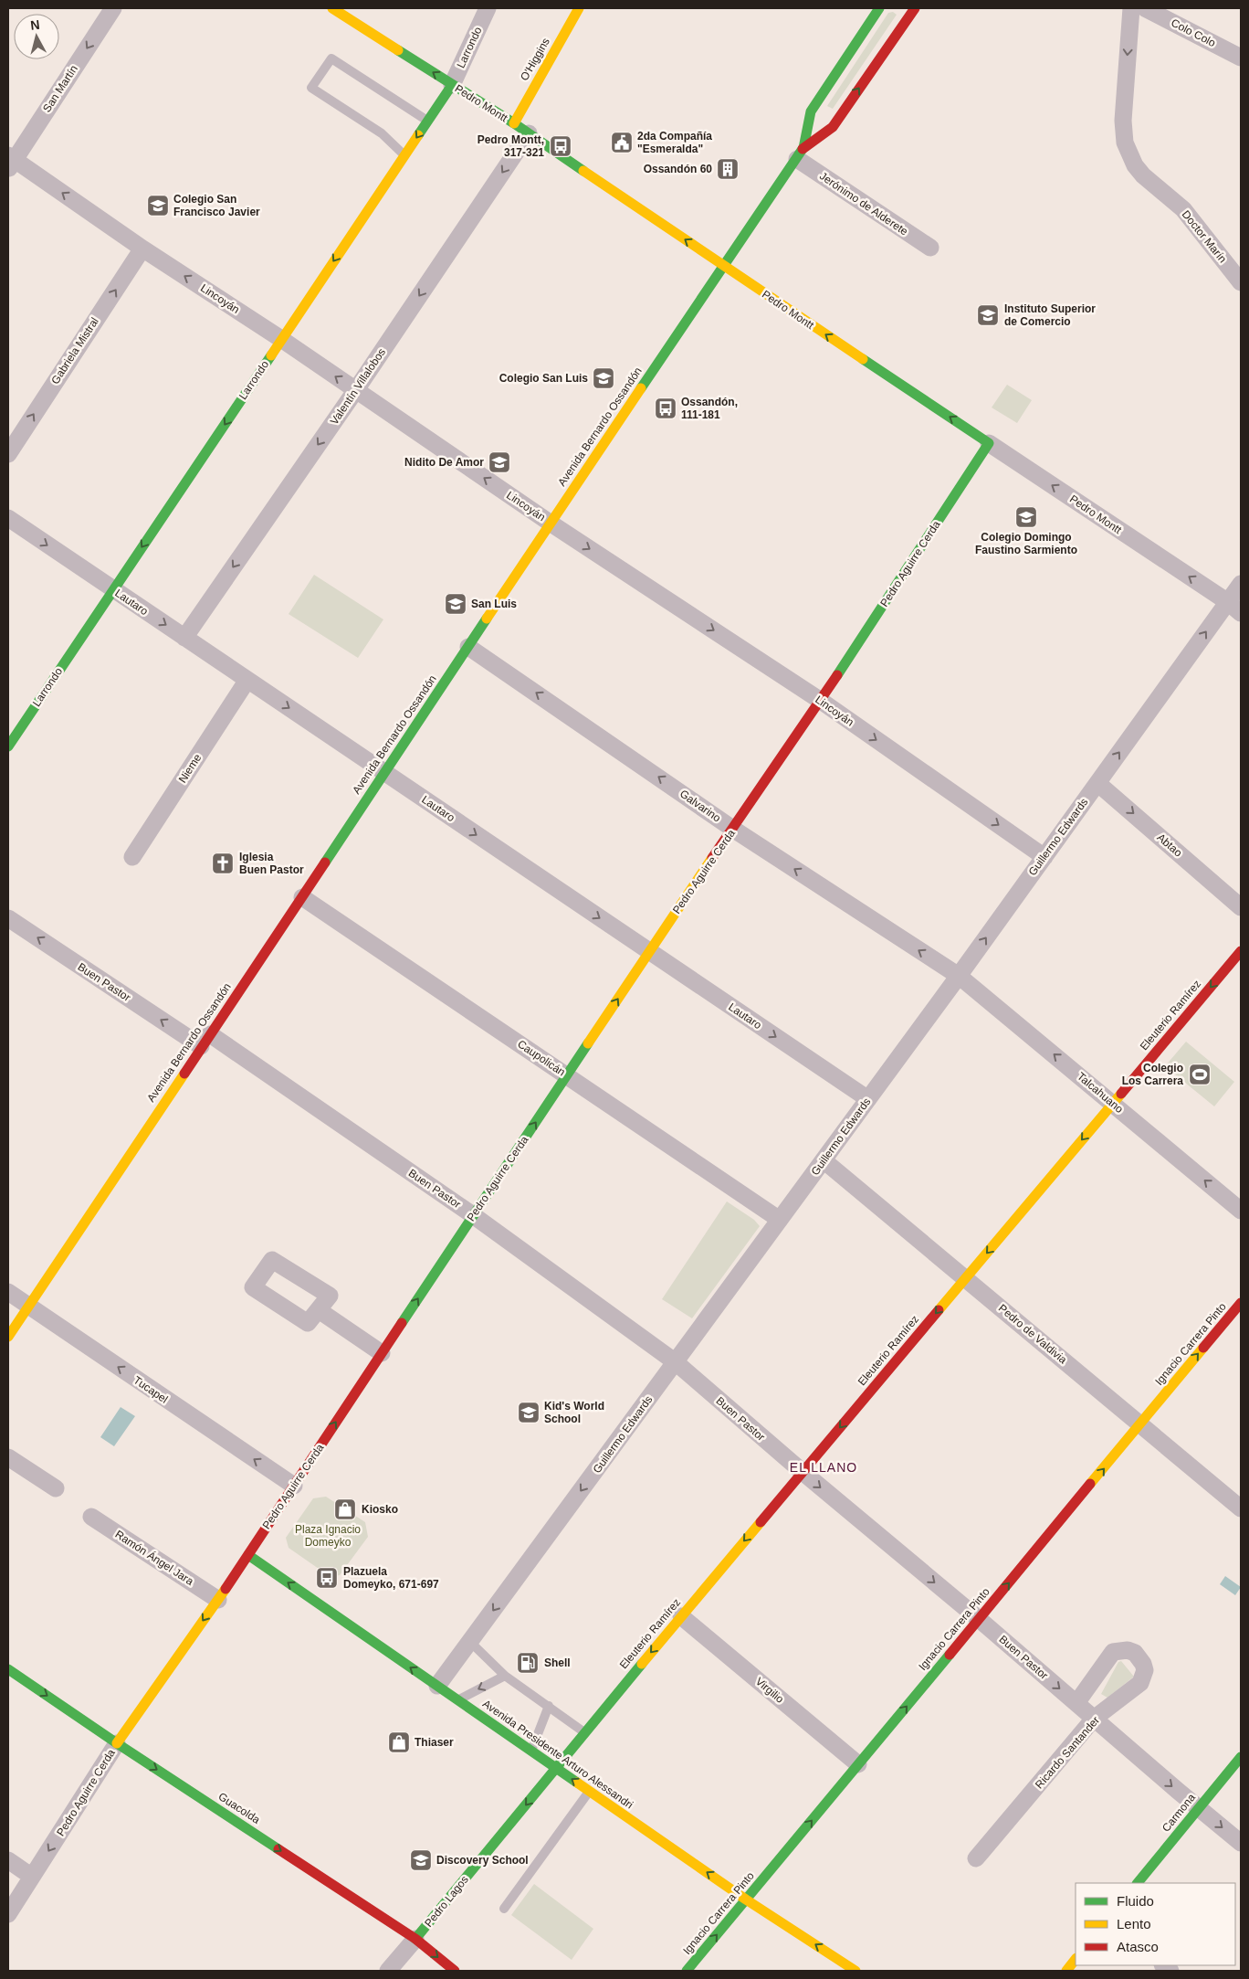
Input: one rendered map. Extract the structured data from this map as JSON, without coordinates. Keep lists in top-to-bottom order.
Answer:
{
  "streets": {
    "street": [
      "Colo Colo",
      "Larrondo",
      "O'Higgins",
      "San Martín",
      "Pedro Montt",
      "Jerónimo de Alderete",
      "Doctor Marín",
      "Lincoyán",
      "Gabriela Mistral",
      "Valentín Villalobos",
      "Avenida Bernardo Ossandón",
      "Pedro Aguirre Cerda",
      "Lautaro",
      "Nieme",
      "Galvarino",
      "Guillermo Edwards",
      "Abtao",
      "Buen Pastor",
      "Eleuterio Ramírez",
      "Caupolicán",
      "Talcahuano",
      "Pedro de Valdivia",
      "Ignacio Carrera Pinto",
      "Tucapel",
      "Ramón Ángel Jara",
      "Virgilio",
      "Ricardo Santander",
      "Avenida Presidente Arturo Alessandri",
      "Guacolda",
      "Carmona",
      "Pedro Lagos"
    ]
  },
  "crossings": [
    ["Larrondo", "Pedro Montt"],
    ["Larrondo", "Lincoyán"],
    ["Larrondo", "Lautaro"],
    ["O'Higgins", "Pedro Montt"],
    ["San Martín", "Lincoyán"],
    ["Pedro Montt", "Valentín Villalobos"],
    ["Pedro Montt", "Avenida Bernardo Ossandón"],
    ["Pedro Montt", "Pedro Aguirre Cerda"],
    ["Pedro Montt", "Guillermo Edwards"],
    ["Jerónimo de Alderete", "Avenida Bernardo Ossandón"],
    ["Lincoyán", "Gabriela Mistral"],
    ["Lincoyán", "Valentín Villalobos"],
    ["Lincoyán", "Avenida Bernardo Ossandón"],
    ["Lincoyán", "Pedro Aguirre Cerda"],
    ["Lincoyán", "Guillermo Edwards"],
    ["Valentín Villalobos", "Lautaro"],
    ["Avenida Bernardo Ossandón", "Lautaro"],
    ["Avenida Bernardo Ossandón", "Galvarino"],
    ["Avenida Bernardo Ossandón", "Buen Pastor"],
    ["Avenida Bernardo Ossandón", "Caupolicán"],
    ["Avenida Bernardo Ossandón", "Tucapel"],
    ["Pedro Aguirre Cerda", "Lautaro"],
    ["Pedro Aguirre Cerda", "Galvarino"],
    ["Pedro Aguirre Cerda", "Buen Pastor"],
    ["Pedro Aguirre Cerda", "Caupolicán"],
    ["Pedro Aguirre Cerda", "Tucapel"],
    ["Pedro Aguirre Cerda", "Ramón Ángel Jara"],
    ["Pedro Aguirre Cerda", "Avenida Presidente Arturo Alessandri"],
    ["Pedro Aguirre Cerda", "Guacolda"],
    ["Lautaro", "Nieme"],
    ["Lautaro", "Guillermo Edwards"],
    ["Galvarino", "Guillermo Edwards"],
    ["Galvarino", "Talcahuano"],
    ["Guillermo Edwards", "Abtao"],
    ["Guillermo Edwards", "Buen Pastor"],
    ["Guillermo Edwards", "Caupolicán"],
    ["Guillermo Edwards", "Talcahuano"],
    ["Guillermo Edwards", "Pedro de Valdivia"],
    ["Guillermo Edwards", "Avenida Presidente Arturo Alessandri"],
    ["Buen Pastor", "Eleuterio Ramírez"],
    ["Buen Pastor", "Ignacio Carrera Pinto"],
    ["Buen Pastor", "Ricardo Santander"],
    ["Buen Pastor", "Carmona"],
    ["Eleuterio Ramírez", "Talcahuano"],
    ["Eleuterio Ramírez", "Pedro de Valdivia"],
    ["Eleuterio Ramírez", "Virgilio"],
    ["Eleuterio Ramírez", "Avenida Presidente Arturo Alessandri"],
    ["Eleuterio Ramírez", "Pedro Lagos"],
    ["Pedro de Valdivia", "Ignacio Carrera Pinto"],
    ["Ignacio Carrera Pinto", "Virgilio"],
    ["Ignacio Carrera Pinto", "Avenida Presidente Arturo Alessandri"],
    ["Avenida Presidente Arturo Alessandri", "Pedro Lagos"],
    ["Guacolda", "Pedro Lagos"]
  ],
  "one_way": [
    "Larrondo",
    "San Martín",
    "Pedro Montt",
    "Doctor Marín",
    "Gabriela Mistral",
    "Valentín Villalobos",
    "Lautaro",
    "Galvarino",
    "Abtao",
    "Eleuterio Ramírez",
    "Talcahuano",
    "Ignacio Carrera Pinto",
    "Tucapel",
    "Avenida Presidente Arturo Alessandri",
    "Guacolda",
    "Pedro Lagos"
  ],
  "districts": ["EL LLANO"],
  "parks": ["Plaza Ignacio Domeyko"],
  "places": {
    "public building": ["2da Compañía \"Esmeralda\""],
    "bus stop": ["Pedro Montt, 317-321", "Ossandón, 111-181", "Plazuela Domeyko, 671-697"],
    "building": ["Ossandón 60"],
    "school or university": [
      "Colegio San Francisco Javier",
      "Instituto Superior de Comercio",
      "Colegio San Luis",
      "Nidito De Amor",
      "Colegio Domingo Faustino Sarmiento",
      "San Luis",
      "Kid's World School",
      "Discovery School"
    ],
    "church": ["Iglesia Buen Pastor"],
    "sports": ["Colegio Los Carrera"],
    "shop": ["Kiosko", "Thiaser"],
    "fuel station": ["Shell"]
  },
  "legend": ["Fluido", "Lento", "Atasco"],
  "north": "top"
}
